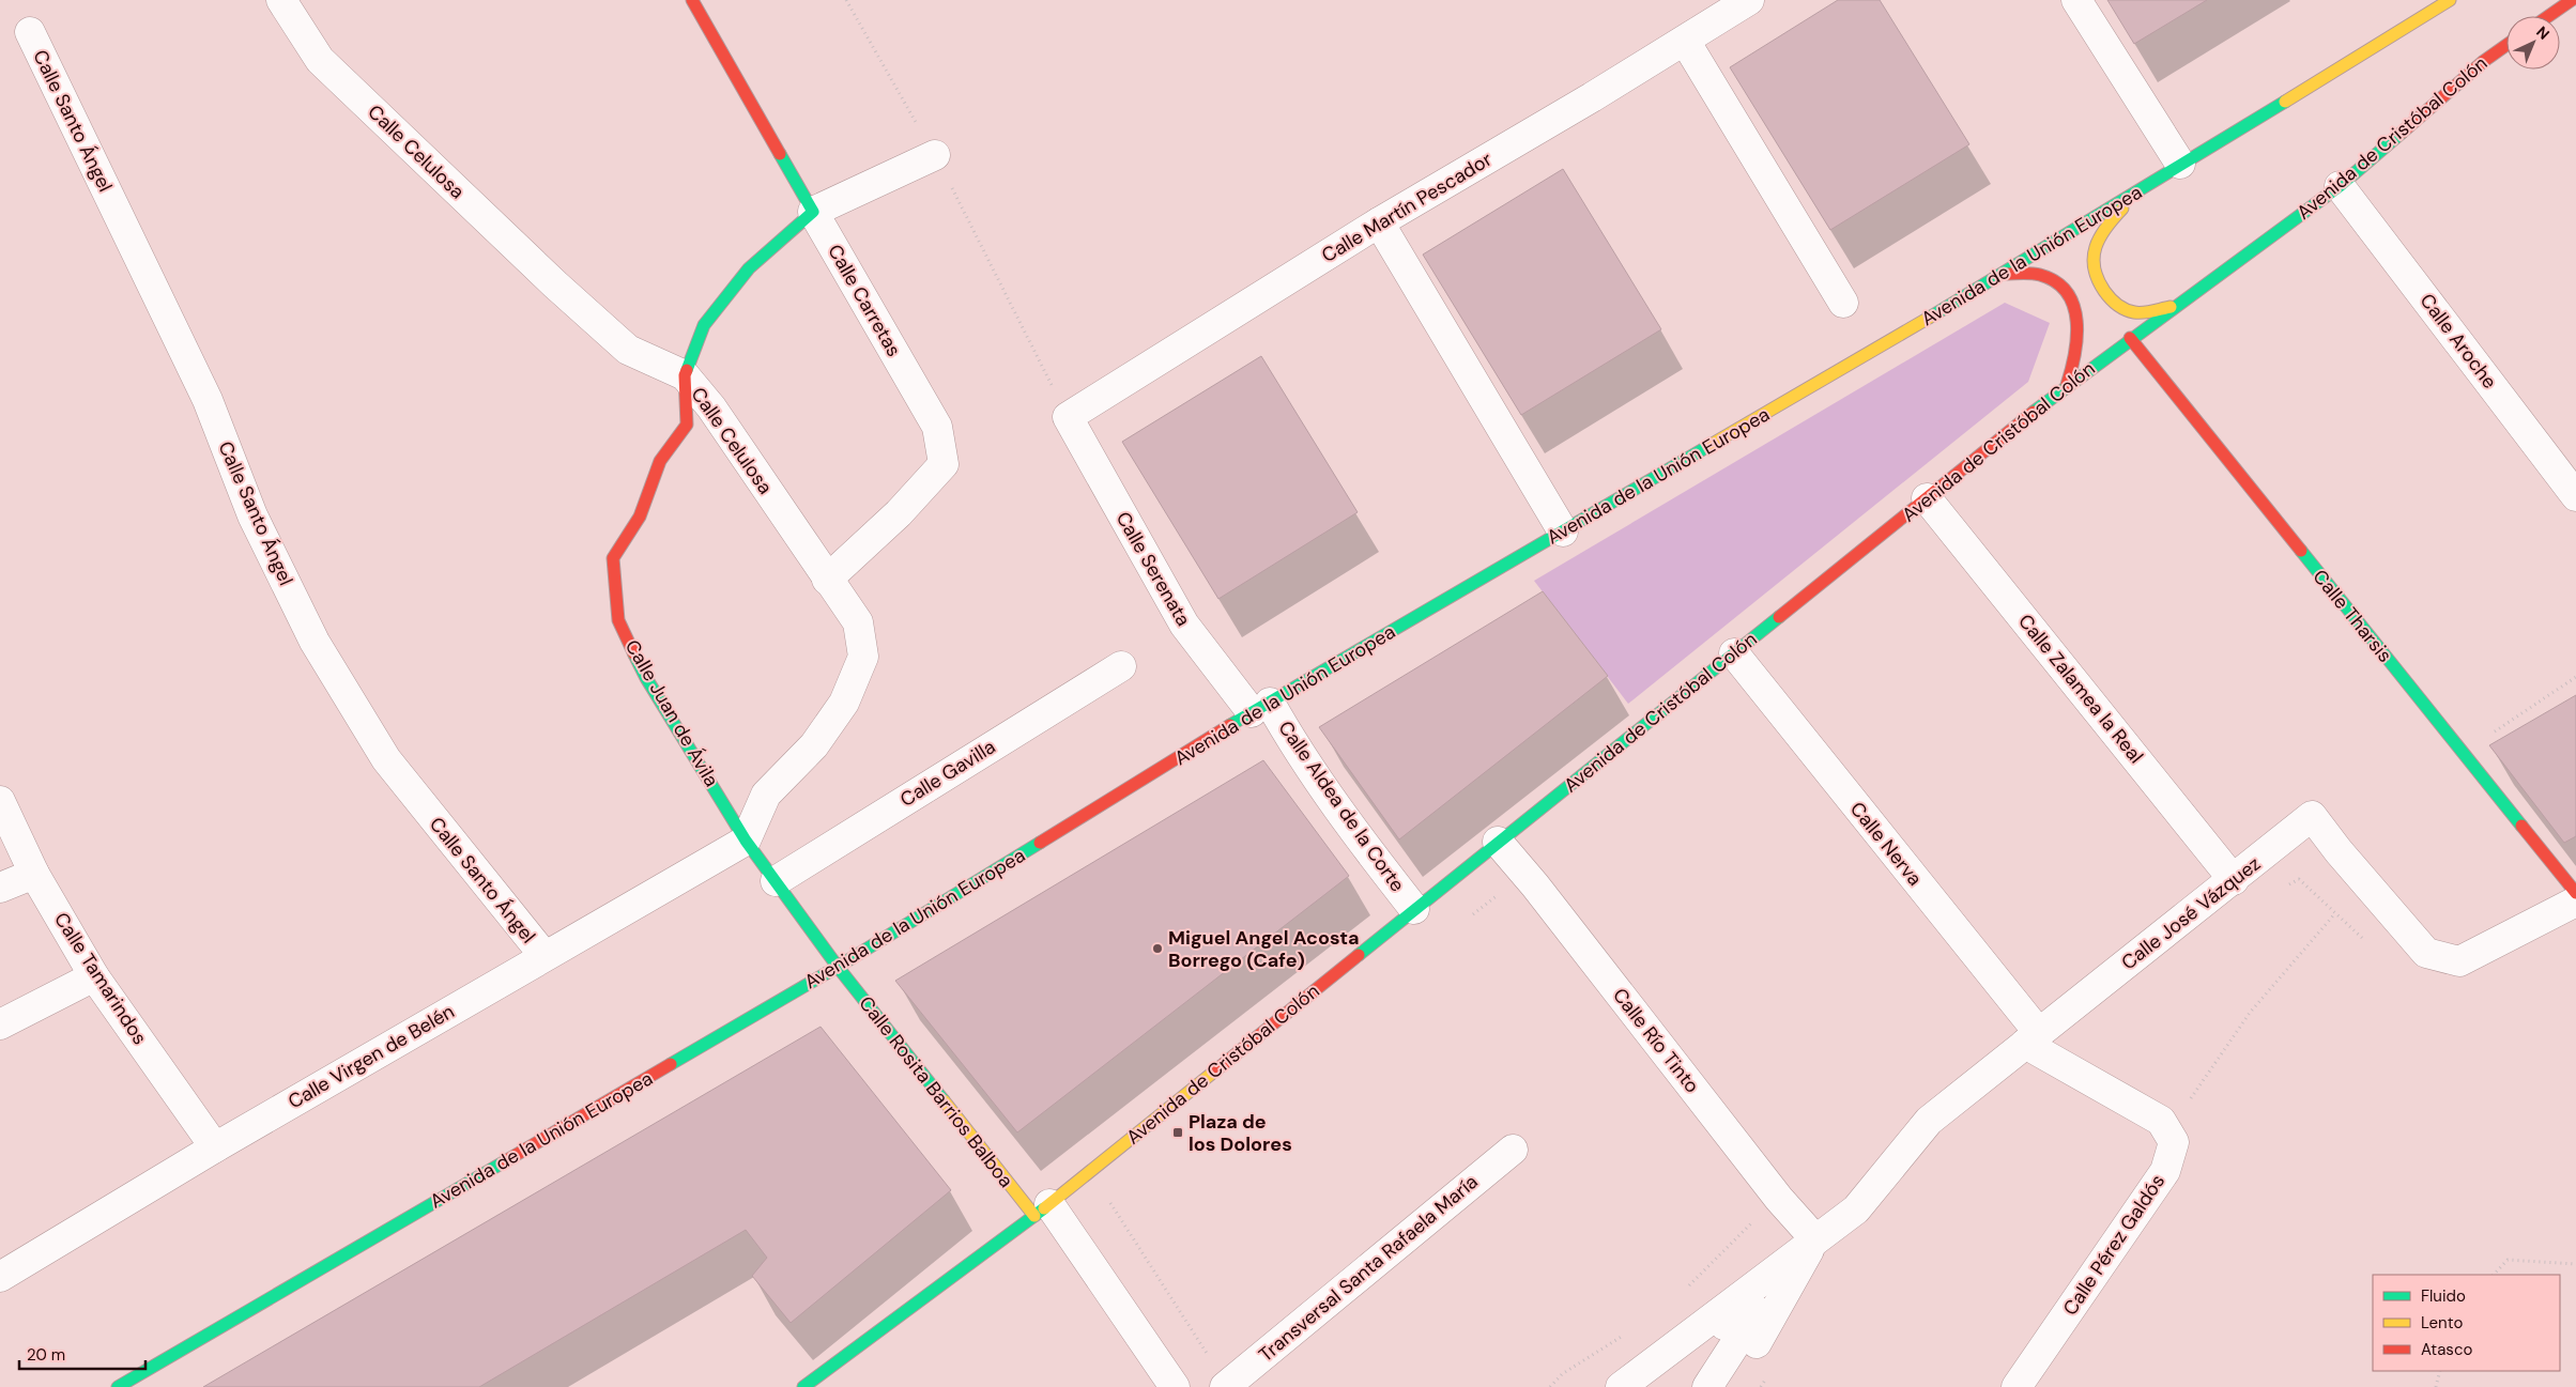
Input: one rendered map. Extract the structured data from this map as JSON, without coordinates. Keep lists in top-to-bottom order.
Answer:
{
  "streets": {
    "main road": [
      "Avenida de Cristóbal Colón",
      "Avenida de la Unión Europea",
      "Calle Carretas",
      "Calle Tharsis",
      "Calle Juan de Ávila",
      "Calle Rosita Barrios Balboa"
    ],
    "street": [
      "Calle Santo Ángel",
      "Calle Celulosa",
      "Calle Martín Pescador",
      "Calle Aroche",
      "Calle Serenata",
      "Calle Zalamea la Real",
      "Calle Gavilla",
      "Calle Aldea de la Corte",
      "Calle Nerva",
      "Calle José Vázquez",
      "Calle Tamarindos",
      "Calle Río Tinto",
      "Calle Virgen de Belén",
      "Calle Pérez Galdós",
      "Transversal Santa Rafaela María"
    ]
  },
  "crossings": [
    ["Calle Santo Ángel", "Calle Virgen de Belén"],
    ["Avenida de Cristóbal Colón", "Calle Aroche"],
    ["Avenida de Cristóbal Colón", "Calle Tharsis"],
    ["Avenida de Cristóbal Colón", "Calle Zalamea la Real"],
    ["Avenida de Cristóbal Colón", "Calle Aldea de la Corte"],
    ["Avenida de Cristóbal Colón", "Calle Nerva"],
    ["Avenida de Cristóbal Colón", "Calle Río Tinto"],
    ["Avenida de Cristóbal Colón", "Calle Rosita Barrios Balboa"],
    ["Calle Celulosa", "Calle Carretas"],
    ["Calle Celulosa", "Calle Juan de Ávila"],
    ["Calle Celulosa", "Calle Virgen de Belén"],
    ["Calle Martín Pescador", "Calle Serenata"],
    ["Avenida de la Unión Europea", "Calle Serenata"],
    ["Avenida de la Unión Europea", "Calle Juan de Ávila"],
    ["Avenida de la Unión Europea", "Calle Aldea de la Corte"],
    ["Avenida de la Unión Europea", "Calle Rosita Barrios Balboa"],
    ["Calle Carretas", "Calle Juan de Ávila"],
    ["Calle Serenata", "Calle Aldea de la Corte"],
    ["Calle Zalamea la Real", "Calle José Vázquez"],
    ["Calle Juan de Ávila", "Calle Gavilla"],
    ["Calle Juan de Ávila", "Calle Virgen de Belén"],
    ["Calle Juan de Ávila", "Calle Rosita Barrios Balboa"],
    ["Calle Nerva", "Calle José Vázquez"],
    ["Calle Nerva", "Calle Pérez Galdós"],
    ["Calle José Vázquez", "Calle Río Tinto"],
    ["Calle José Vázquez", "Calle Pérez Galdós"],
    ["Calle Tamarindos", "Calle Virgen de Belén"]
  ],
  "places": {
    "other": ["Miguel Angel Acosta Borrego (Cafe)"],
    "transit": ["Plaza de los Dolores"]
  },
  "legend": ["Fluido", "Lento", "Atasco"],
  "scale_bar": "20 m",
  "north": "top right"
}
